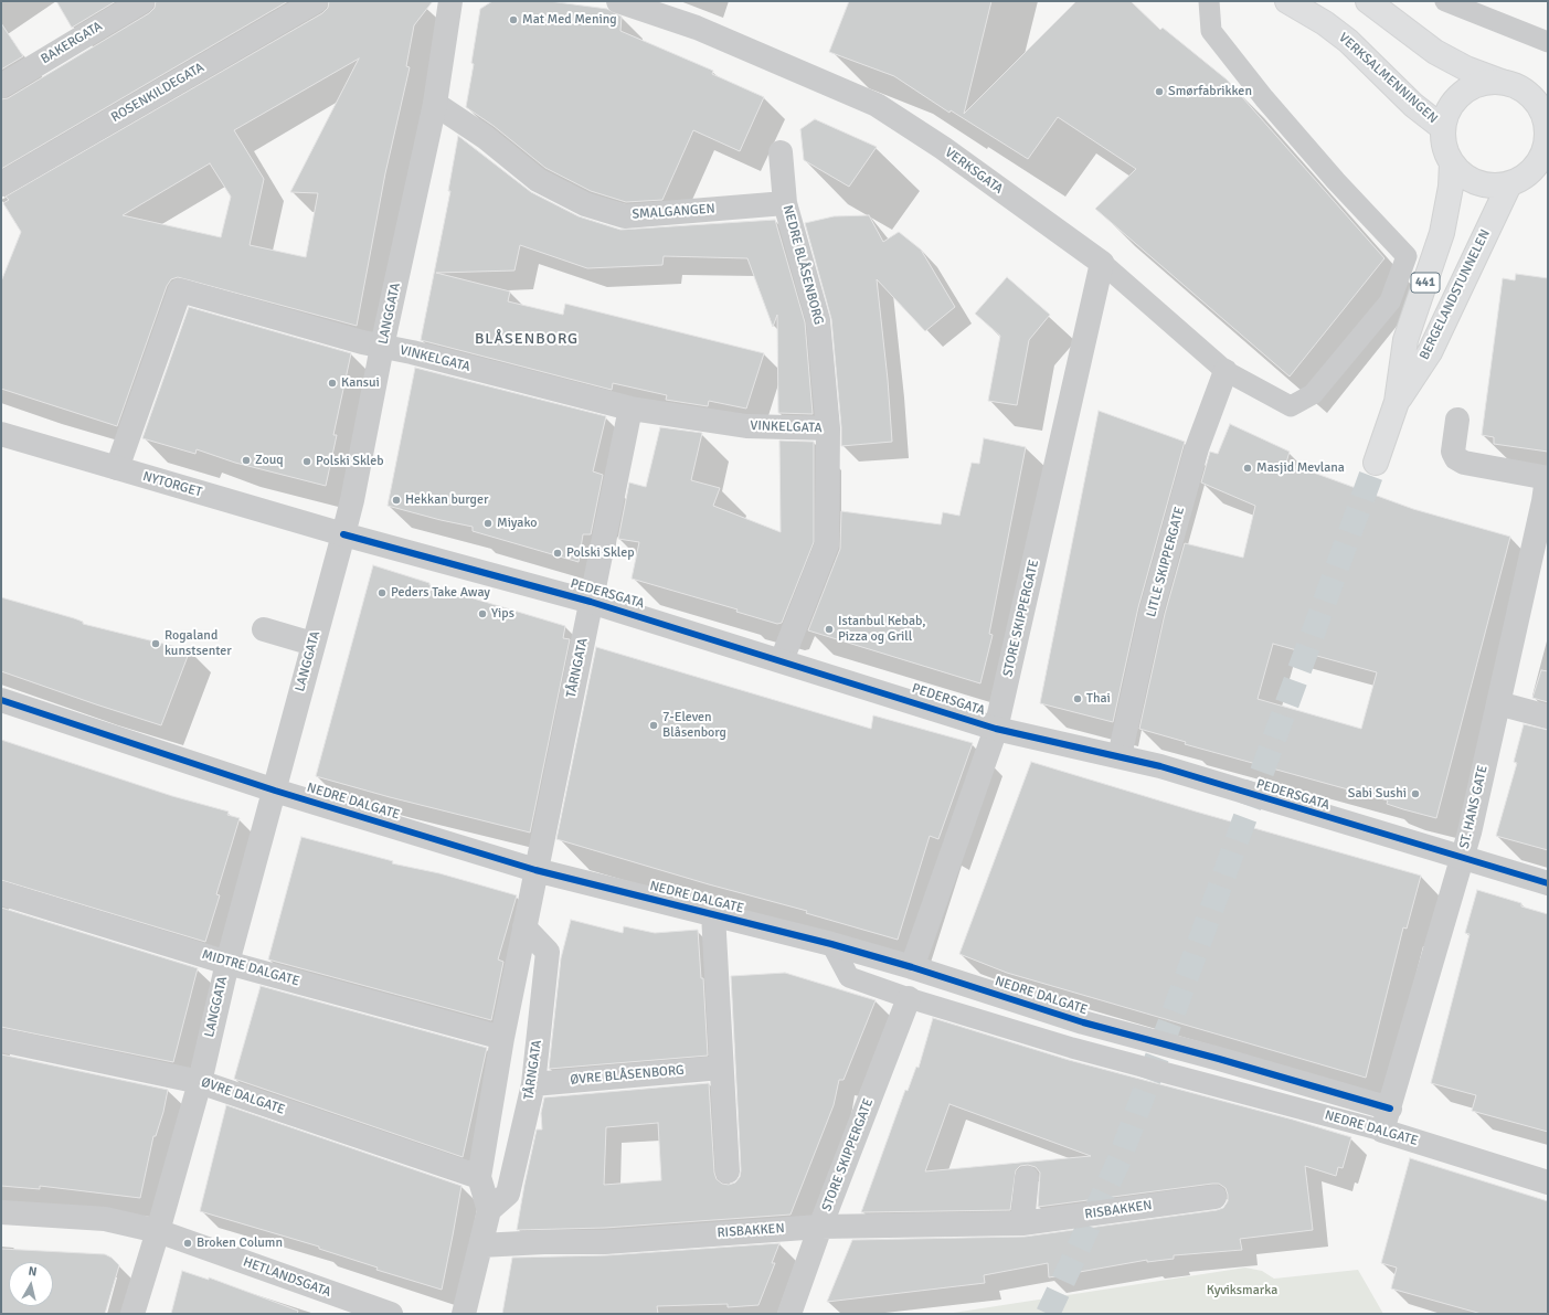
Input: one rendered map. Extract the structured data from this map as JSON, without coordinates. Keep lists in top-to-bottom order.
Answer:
{
  "streets": {
    "main road": ["VERKSALMENNINGEN", "441", "BERGELANDSTUNNELEN"],
    "street": [
      "BAKERGATA",
      "ROSENKILDEGATA",
      "VERKSGATA",
      "SMALGANGEN",
      "NEDRE BLÅSENBORG",
      "LANGGATA",
      "VINKELGATA",
      "NYTORGET",
      "LITLE SKIPPERGATE",
      "PEDERSGATA",
      "STORE SKIPPERGATE",
      "TÅRNGATA",
      "NEDRE DALGATE",
      "ST. HANS GATE",
      "MIDTRE DALGATE",
      "ØVRE BLÅSENBORG",
      "ØVRE DALGATE",
      "RISBAKKEN",
      "HETLANDSGATA"
    ]
  },
  "crossings": [
    ["VERKSALMENNINGEN", "441"],
    ["VERKSALMENNINGEN", "BERGELANDSTUNNELEN"],
    ["VERKSGATA", "LITLE SKIPPERGATE"],
    ["VERKSGATA", "STORE SKIPPERGATE"],
    ["SMALGANGEN", "NEDRE BLÅSENBORG"],
    ["SMALGANGEN", "LANGGATA"],
    ["NEDRE BLÅSENBORG", "VINKELGATA"],
    ["NEDRE BLÅSENBORG", "PEDERSGATA"],
    ["441", "BERGELANDSTUNNELEN"],
    ["LANGGATA", "VINKELGATA"],
    ["LANGGATA", "NYTORGET"],
    ["LANGGATA", "PEDERSGATA"],
    ["LANGGATA", "NEDRE DALGATE"],
    ["LANGGATA", "MIDTRE DALGATE"],
    ["LANGGATA", "ØVRE DALGATE"],
    ["LANGGATA", "HETLANDSGATA"],
    ["VINKELGATA", "NYTORGET"],
    ["VINKELGATA", "TÅRNGATA"],
    ["NYTORGET", "PEDERSGATA"],
    ["LITLE SKIPPERGATE", "PEDERSGATA"],
    ["PEDERSGATA", "STORE SKIPPERGATE"],
    ["PEDERSGATA", "TÅRNGATA"],
    ["PEDERSGATA", "ST. HANS GATE"],
    ["STORE SKIPPERGATE", "NEDRE DALGATE"],
    ["STORE SKIPPERGATE", "RISBAKKEN"],
    ["TÅRNGATA", "NEDRE DALGATE"],
    ["TÅRNGATA", "MIDTRE DALGATE"],
    ["TÅRNGATA", "ØVRE BLÅSENBORG"],
    ["TÅRNGATA", "ØVRE DALGATE"],
    ["NEDRE DALGATE", "ST. HANS GATE"]
  ],
  "districts": ["BLÅSENBORG"],
  "parks": ["Kyviksmarka"],
  "places": [
    "Mat Med Mening",
    "Smørfabrikken",
    "Kansui",
    "Zouq",
    "Polski Skleb",
    "Masjid Mevlana",
    "Hekkan burger",
    "Miyako",
    "Polski Sklep",
    "Peders Take Away",
    "Yips",
    "Istanbul Kebab, Pizza og Grill",
    "Rogaland kunstsenter",
    "Thai",
    "7-Eleven Blåsenborg",
    "Sabi Sushi",
    "Broken Column"
  ],
  "north": "top"
}
